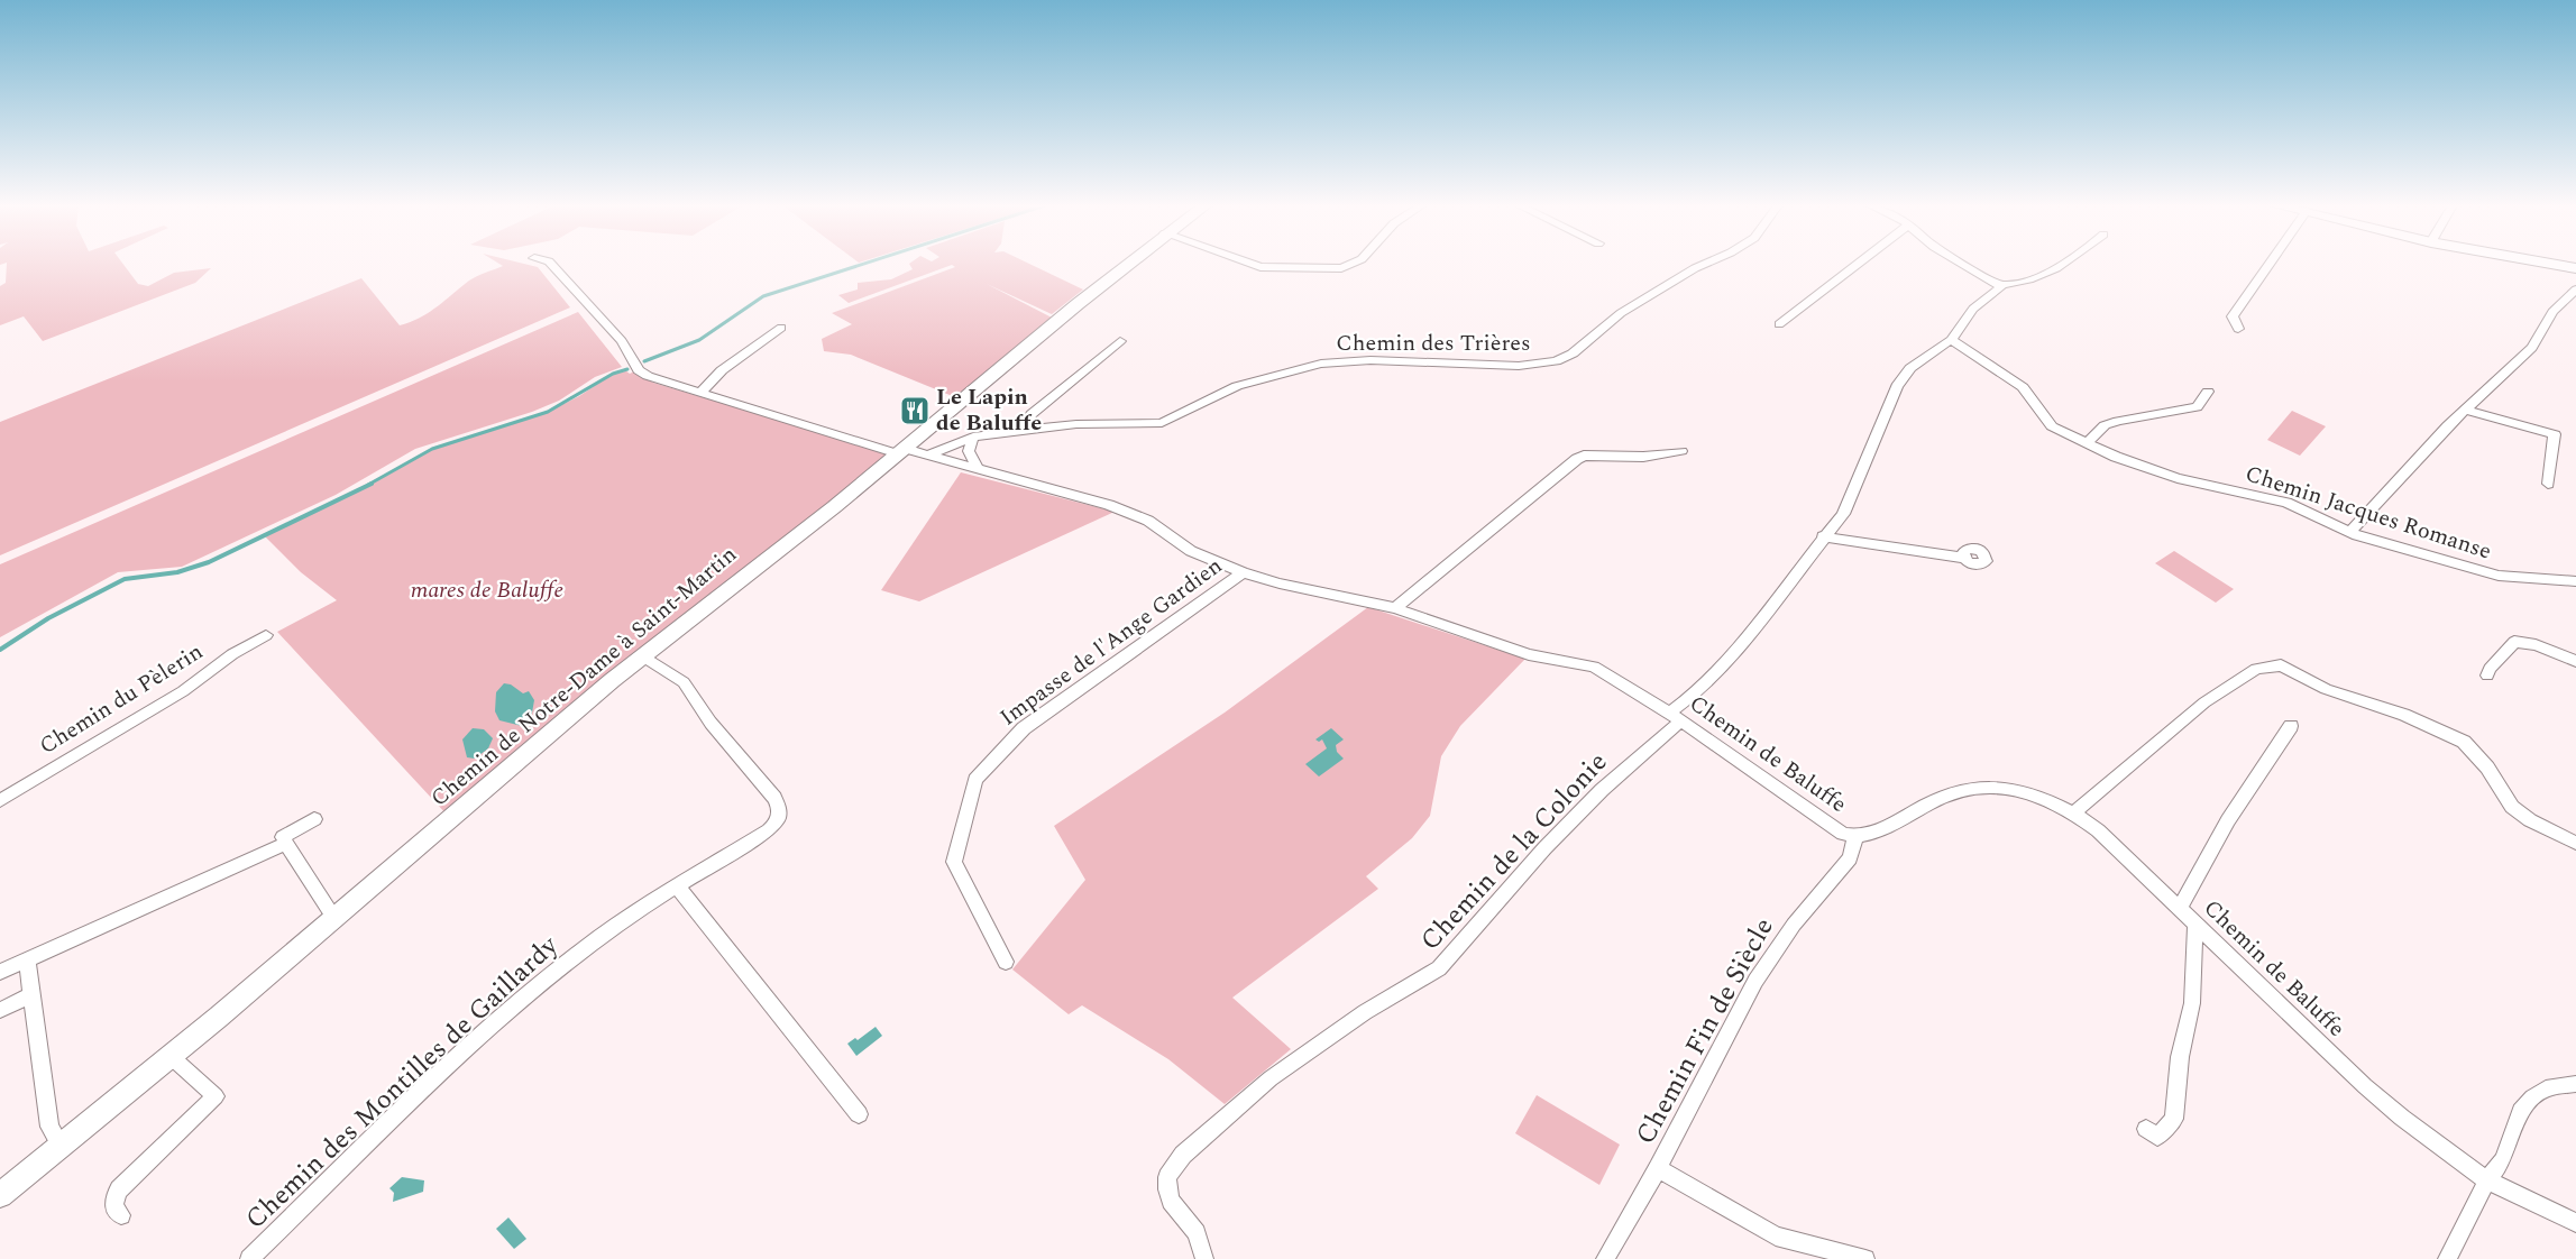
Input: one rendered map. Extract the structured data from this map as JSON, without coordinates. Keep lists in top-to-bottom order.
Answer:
{
  "streets": {
    "street": [
      "Chemin des Trières",
      "Chemin Jacques Romanse",
      "Impasse de l'Ange Gardien",
      "Chemin de Notre-Dame à Saint-Martin",
      "Chemin du Pèlerin",
      "Chemin de Baluffe",
      "Chemin de la Colonie",
      "Chemin Fin de Siècle",
      "Chemin des Montilles de Gaillardy"
    ]
  },
  "crossings": [
    ["Chemin des Trières", "Chemin de Baluffe"],
    ["Chemin Jacques Romanse", "Chemin de la Colonie"],
    ["Impasse de l'Ange Gardien", "Chemin de Baluffe"],
    ["Chemin de Notre-Dame à Saint-Martin", "Chemin de Baluffe"],
    ["Chemin de Notre-Dame à Saint-Martin", "Chemin des Montilles de Gaillardy"],
    ["Chemin de Baluffe", "Chemin de la Colonie"],
    ["Chemin de Baluffe", "Chemin Fin de Siècle"]
  ],
  "parks": ["mares de Baluffe"],
  "places": {
    "restaurant": ["Le Lapin de Baluffe"]
  }
}
